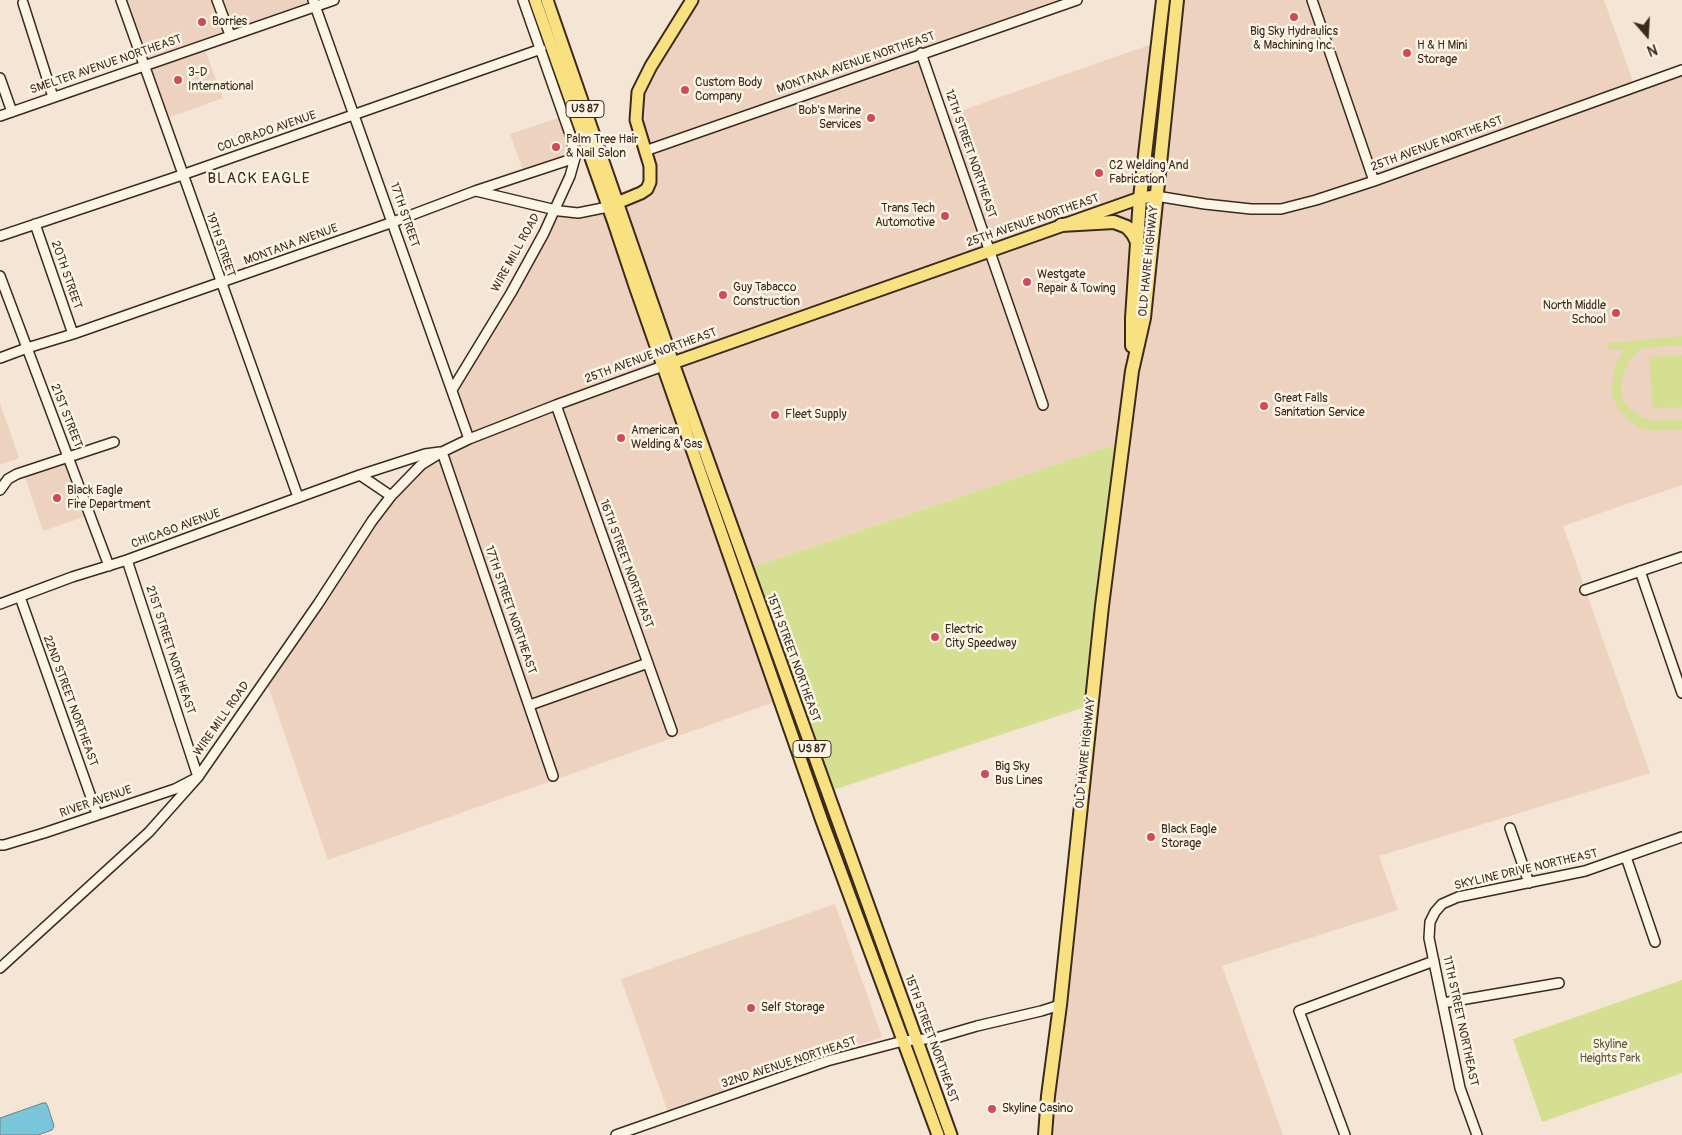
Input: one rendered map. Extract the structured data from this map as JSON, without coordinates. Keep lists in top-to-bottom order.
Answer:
{
  "streets": {
    "highway": ["OLD HAVRE HIGHWAY"],
    "main road": [
      "US 87",
      "25TH AVENUE NORTHEAST",
      "WIRE MILL ROAD",
      "15TH STREET NORTHEAST"
    ],
    "street": [
      "MONTANA AVENUE NORTHEAST",
      "SMELTER AVENUE NORTHEAST",
      "COLORADO AVENUE",
      "12TH STREET NORTHEAST",
      "17TH STREET",
      "19TH STREET",
      "MONTANA AVENUE",
      "20TH STREET",
      "21ST STREET",
      "CHICAGO AVENUE",
      "16TH STREET NORTHEAST",
      "17TH STREET NORTHEAST",
      "21ST STREET NORTHEAST",
      "22ND STREET NORTHEAST",
      "RIVER AVENUE",
      "SKYLINE DRIVE NORTHEAST",
      "11TH STREET NORTHEAST",
      "32ND AVENUE NORTHEAST"
    ]
  },
  "crossings": [
    ["MONTANA AVENUE NORTHEAST", "12TH STREET NORTHEAST"],
    ["MONTANA AVENUE NORTHEAST", "WIRE MILL ROAD"],
    ["SMELTER AVENUE NORTHEAST", "17TH STREET"],
    ["SMELTER AVENUE NORTHEAST", "19TH STREET"],
    ["US 87", "WIRE MILL ROAD"],
    ["US 87", "15TH STREET NORTHEAST"],
    ["COLORADO AVENUE", "17TH STREET"],
    ["COLORADO AVENUE", "19TH STREET"],
    ["COLORADO AVENUE", "20TH STREET"],
    ["25TH AVENUE NORTHEAST", "12TH STREET NORTHEAST"],
    ["25TH AVENUE NORTHEAST", "17TH STREET"],
    ["25TH AVENUE NORTHEAST", "WIRE MILL ROAD"],
    ["25TH AVENUE NORTHEAST", "OLD HAVRE HIGHWAY"],
    ["25TH AVENUE NORTHEAST", "CHICAGO AVENUE"],
    ["25TH AVENUE NORTHEAST", "16TH STREET NORTHEAST"],
    ["25TH AVENUE NORTHEAST", "17TH STREET NORTHEAST"],
    ["25TH AVENUE NORTHEAST", "15TH STREET NORTHEAST"],
    ["17TH STREET", "MONTANA AVENUE"],
    ["17TH STREET", "WIRE MILL ROAD"],
    ["19TH STREET", "MONTANA AVENUE"],
    ["19TH STREET", "CHICAGO AVENUE"],
    ["MONTANA AVENUE", "20TH STREET"],
    ["MONTANA AVENUE", "21ST STREET"],
    ["WIRE MILL ROAD", "21ST STREET NORTHEAST"],
    ["WIRE MILL ROAD", "15TH STREET NORTHEAST"],
    ["WIRE MILL ROAD", "RIVER AVENUE"],
    ["OLD HAVRE HIGHWAY", "32ND AVENUE NORTHEAST"],
    ["21ST STREET", "CHICAGO AVENUE"],
    ["CHICAGO AVENUE", "17TH STREET NORTHEAST"],
    ["CHICAGO AVENUE", "21ST STREET NORTHEAST"],
    ["CHICAGO AVENUE", "22ND STREET NORTHEAST"],
    ["21ST STREET NORTHEAST", "RIVER AVENUE"],
    ["15TH STREET NORTHEAST", "32ND AVENUE NORTHEAST"],
    ["22ND STREET NORTHEAST", "RIVER AVENUE"],
    ["SKYLINE DRIVE NORTHEAST", "11TH STREET NORTHEAST"]
  ],
  "districts": ["BLACK EAGLE"],
  "parks": ["Skyline Heights Park"],
  "places": [
    "Big Sky Hydraulics & Machining Inc.",
    "Borries",
    "H & H Mini Storage",
    "3-D International",
    "Custom Body Company",
    "Bob's Marine Services",
    "Palm Tree Hair & Nail Salon",
    "C2 Welding And Fabrication",
    "Trans Tech Automotive",
    "Westgate Repair & Towing",
    "Guy Tabacco Construction",
    "North Middle School",
    "Great Falls Sanitation Service",
    "Fleet Supply",
    "American Welding & Gas",
    "Black Eagle Fire Department",
    "Electric City Speedway",
    "Big Sky Bus Lines",
    "Black Eagle Storage",
    "Self Storage",
    "Skyline Casino"
  ],
  "north": "bottom"
}
